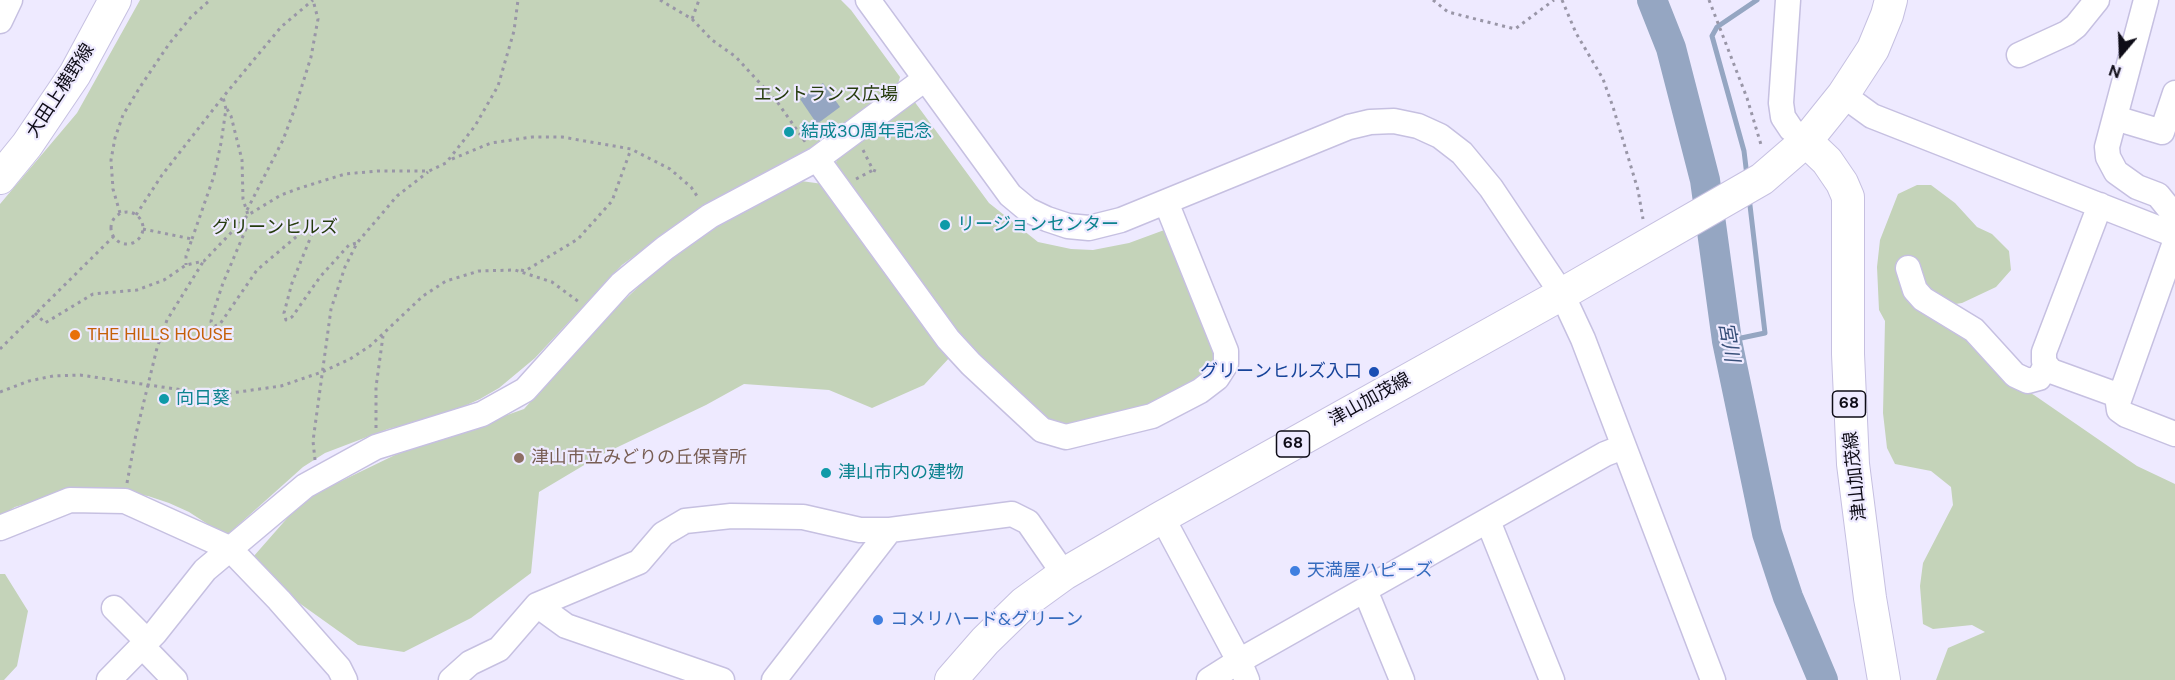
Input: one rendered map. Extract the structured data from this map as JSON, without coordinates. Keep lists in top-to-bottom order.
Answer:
{
  "streets": {
    "main road": ["大田上横野線", "津山加茂線", "68"]
  },
  "water": ["宮川"],
  "parks": ["エントランス広場", "グリーンヒルズ"],
  "places": [
    "結成30周年記念",
    "リージョンセンター",
    "THE HILLS HOUSE",
    "グリーンヒルズ入口",
    "向日葵",
    "津山市立みどりの丘保育所",
    "津山市内の建物",
    "天満屋ハピーズ",
    "コメリハード&グリーン"
  ],
  "north": "bottom"
}
